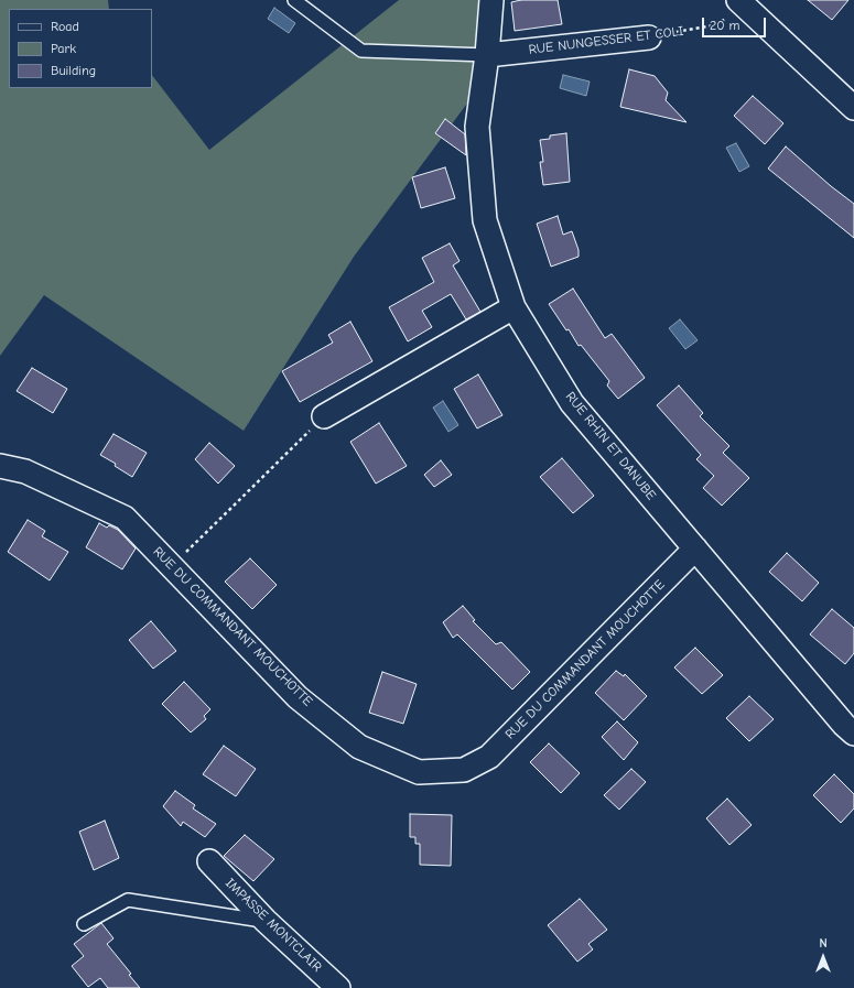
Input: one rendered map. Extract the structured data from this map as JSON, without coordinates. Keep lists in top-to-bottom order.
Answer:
{
  "streets": {
    "street": [
      "RUE NUNGESSER ET COLI",
      "RUE RHIN ET DANUBE",
      "RUE DU COMMANDANT MOUCHOTTE",
      "IMPASSE MONTCLAIR"
    ]
  },
  "crossings": [
    ["RUE NUNGESSER ET COLI", "RUE RHIN ET DANUBE"],
    ["RUE RHIN ET DANUBE", "RUE DU COMMANDANT MOUCHOTTE"]
  ],
  "legend": ["Road", "Park", "Building"],
  "scale_bar": "20 m",
  "north": "top"
}
